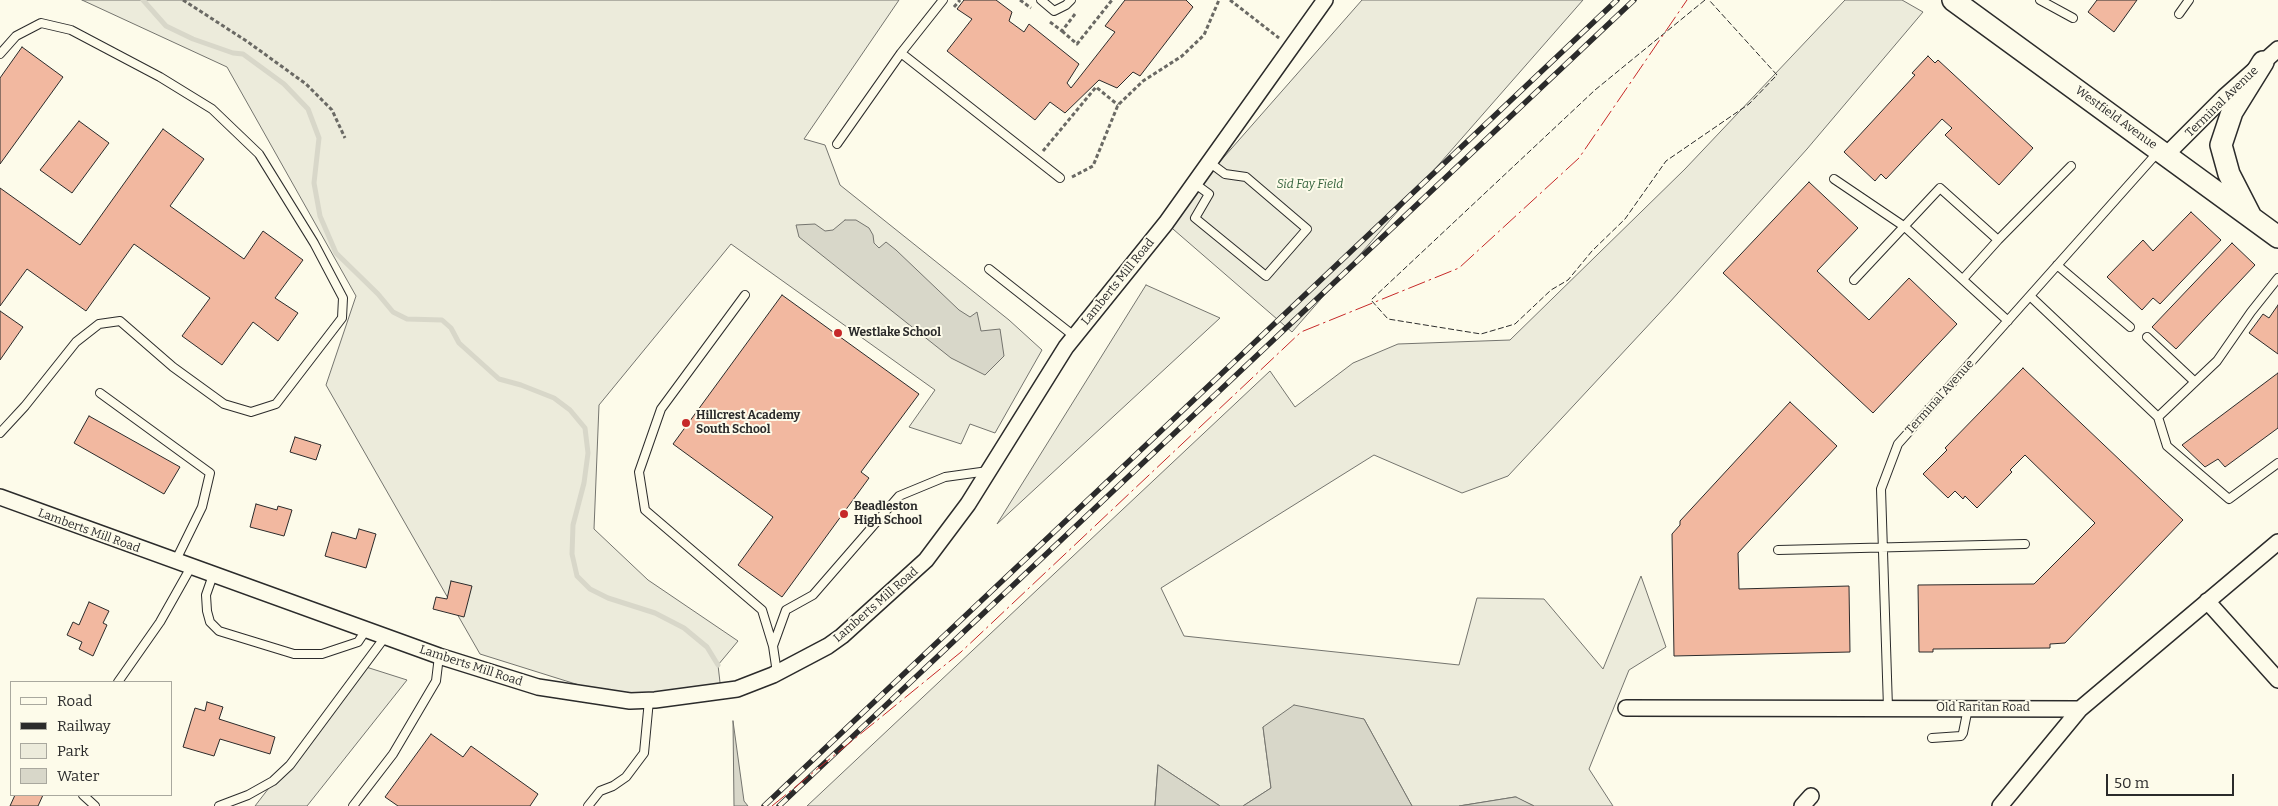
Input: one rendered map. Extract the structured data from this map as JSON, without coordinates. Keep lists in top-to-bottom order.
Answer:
{
  "streets": {
    "street": [
      "Terminal Avenue",
      "Westfield Avenue",
      "Lamberts Mill Road",
      "Old Raritan Road"
    ]
  },
  "crossings": [
    ["Terminal Avenue", "Westfield Avenue"],
    ["Terminal Avenue", "Old Raritan Road"]
  ],
  "parks": ["Sid Fay Field"],
  "places": ["Westlake School", "Hillcrest Academy South School", "Beadleston High School"],
  "legend": [
    "Road",
    "Railway",
    "Park",
    "Water"
  ],
  "scale_bar": "50 m"
}
